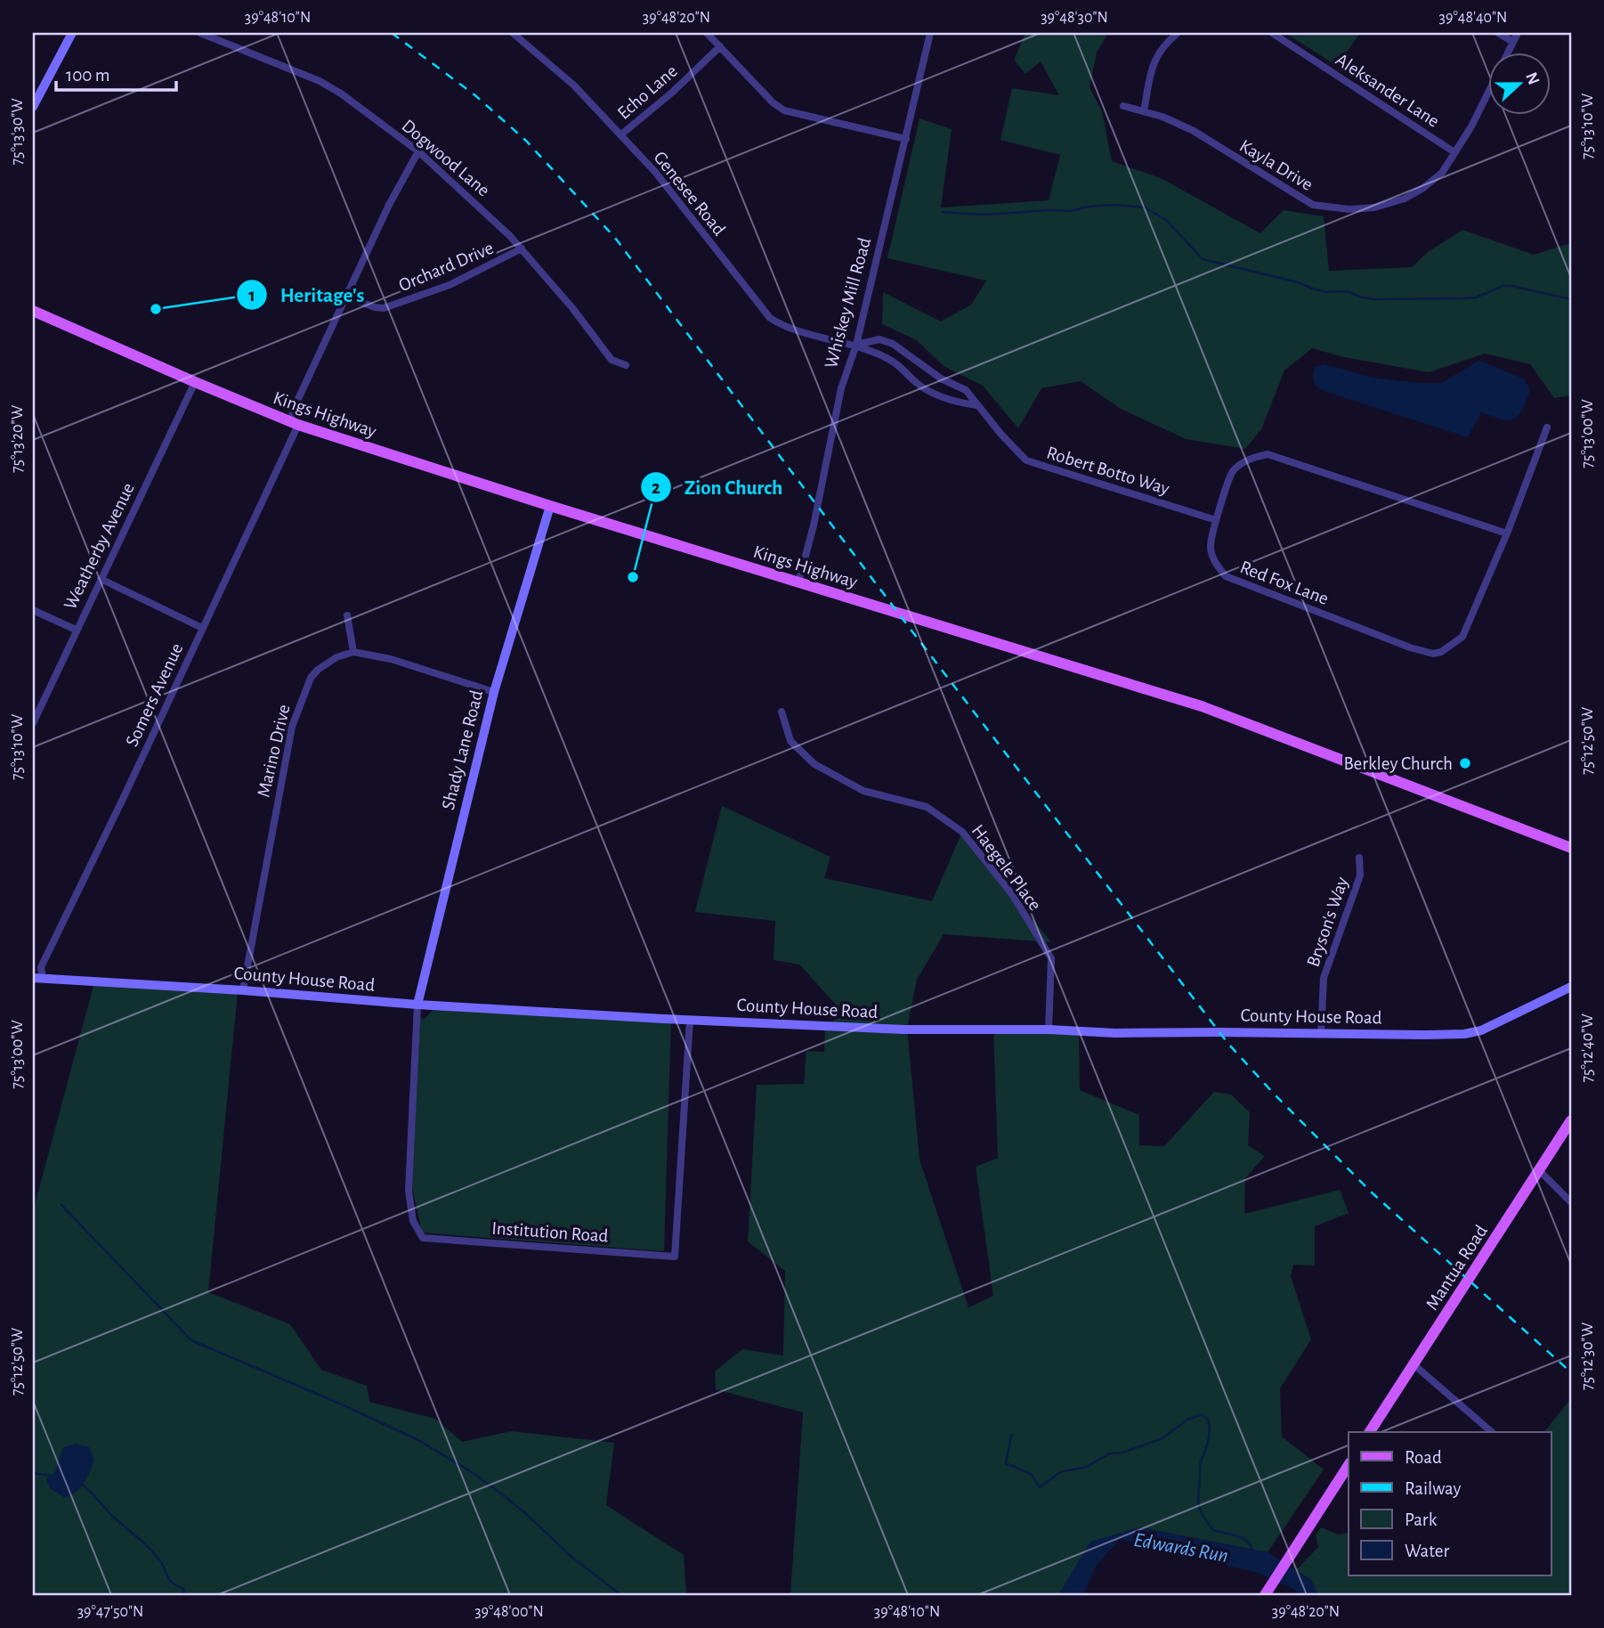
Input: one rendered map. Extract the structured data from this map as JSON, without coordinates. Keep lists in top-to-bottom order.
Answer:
{
  "streets": {
    "main road": ["Kings Highway", "Mantua Road"],
    "street": [
      "Aleksander Lane",
      "Echo Lane",
      "Dogwood Lane",
      "Kayla Drive",
      "Genesee Road",
      "Orchard Drive",
      "Whiskey Mill Road",
      "Robert Botto Way",
      "Weatherby Avenue",
      "Red Fox Lane",
      "Somers Avenue",
      "Shady Lane Road",
      "Marino Drive",
      "Haegele Place",
      "Bryson's Way",
      "County House Road",
      "Institution Road"
    ]
  },
  "crossings": [
    ["Aleksander Lane", "Kayla Drive"],
    ["Echo Lane", "Genesee Road"],
    ["Dogwood Lane", "Orchard Drive"],
    ["Dogwood Lane", "Somers Avenue"],
    ["Genesee Road", "Whiskey Mill Road"],
    ["Genesee Road", "Robert Botto Way"],
    ["Orchard Drive", "Somers Avenue"],
    ["Whiskey Mill Road", "Kings Highway"],
    ["Whiskey Mill Road", "Robert Botto Way"],
    ["Kings Highway", "Weatherby Avenue"],
    ["Kings Highway", "Somers Avenue"],
    ["Kings Highway", "Shady Lane Road"],
    ["Robert Botto Way", "Red Fox Lane"],
    ["Somers Avenue", "County House Road"],
    ["Shady Lane Road", "County House Road"],
    ["Shady Lane Road", "Institution Road"],
    ["Marino Drive", "County House Road"],
    ["Haegele Place", "County House Road"],
    ["Bryson's Way", "County House Road"],
    ["County House Road", "Institution Road"]
  ],
  "water": ["Edwards Run"],
  "places": ["Heritage's", "Zion Church", "Berkley Church"],
  "legend": [
    "Road",
    "Railway",
    "Park",
    "Water"
  ],
  "scale_bar": "100 m",
  "north": "right",
  "coordinates": [
    "39°48'10\"N",
    "39°48'20\"N",
    "39°48'30\"N",
    "39°48'40\"N",
    "75°13'10\"W",
    "75°13'30\"W",
    "75°13'00\"W",
    "75°13'20\"W",
    "75°12'50\"W",
    "75°12'40\"W",
    "75°12'30\"W",
    "39°47'50\"N",
    "39°48'00\"N"
  ]
}
